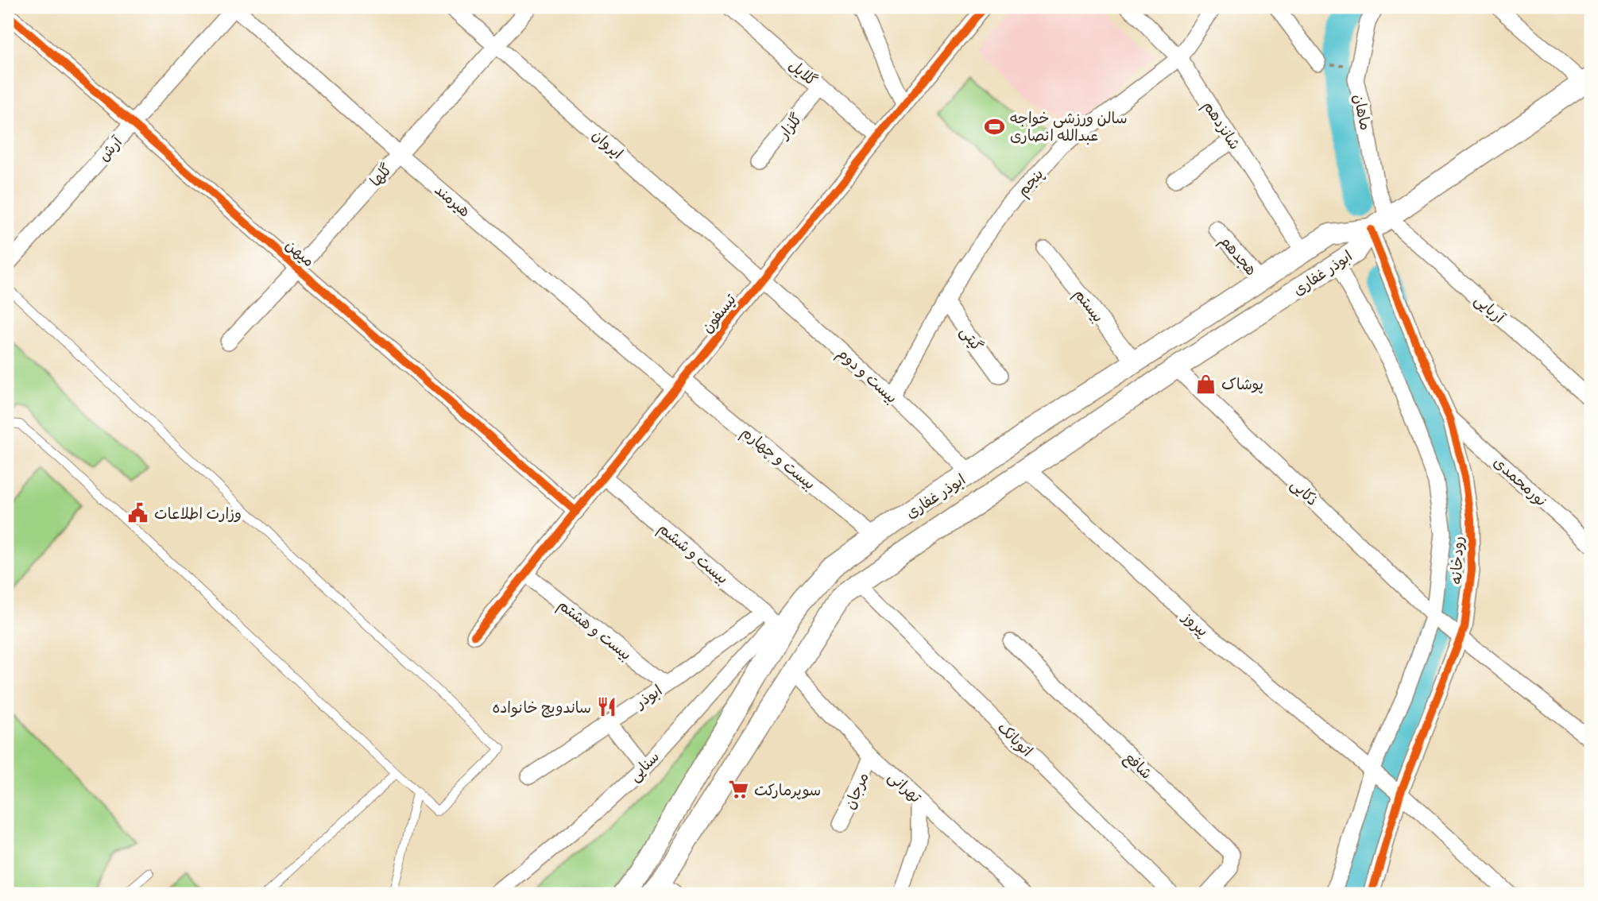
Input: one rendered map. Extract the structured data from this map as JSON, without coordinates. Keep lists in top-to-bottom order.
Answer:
{
  "streets": {
    "main road": ["ابوذر غفاری"],
    "street": [
      "گلایل",
      "ماهان",
      "شانزدهم",
      "گلزار",
      "ایروان",
      "آرش",
      "گلها",
      "پنجم",
      "هیرمند",
      "میهن",
      "هجدهم",
      "بیستم",
      "آریایی",
      "تیسفون",
      "گیتی",
      "بیست و دوم",
      "بیست و چهارم",
      "نورمحمدی",
      "ذکایی",
      "بیست و ششم",
      "رودخانه",
      "پیروز",
      "بیست و هشتم",
      "ابوذر",
      "اتوبانک",
      "شافع",
      "سنایی",
      "تهرانی",
      "مرجان"
    ]
  },
  "crossings": [
    ["گلایل", "گلزار"],
    ["گلایل", "تیسفون"],
    ["ماهان", "ابوذر غفاری"],
    ["ماهان", "آریایی"],
    ["شانزدهم", "پنجم"],
    ["شانزدهم", "ابوذر غفاری"],
    ["ایروان", "گلها"],
    ["ایروان", "تیسفون"],
    ["ایروان", "بیست و دوم"],
    ["آرش", "هیرمند"],
    ["آرش", "میهن"],
    ["گلها", "هیرمند"],
    ["گلها", "میهن"],
    ["پنجم", "گیتی"],
    ["پنجم", "بیست و دوم"],
    ["هیرمند", "تیسفون"],
    ["هیرمند", "بیست و چهارم"],
    ["میهن", "تیسفون"],
    ["هجدهم", "ابوذر غفاری"],
    ["ابوذر غفاری", "بیستم"],
    ["ابوذر غفاری", "آریایی"],
    ["ابوذر غفاری", "بیست و دوم"],
    ["ابوذر غفاری", "بیست و چهارم"],
    ["ابوذر غفاری", "ذکایی"],
    ["ابوذر غفاری", "بیست و ششم"],
    ["ابوذر غفاری", "رودخانه"],
    ["ابوذر غفاری", "پیروز"],
    ["ابوذر غفاری", "اتوبانک"],
    ["ابوذر غفاری", "سنایی"],
    ["ابوذر غفاری", "تهرانی"],
    ["تیسفون", "بیست و دوم"],
    ["تیسفون", "بیست و چهارم"],
    ["تیسفون", "بیست و ششم"],
    ["تیسفون", "بیست و هشتم"],
    ["نورمحمدی", "رودخانه"],
    ["ذکایی", "رودخانه"],
    ["بیست و ششم", "ابوذر"],
    ["بیست و ششم", "سنایی"],
    ["رودخانه", "پیروز"],
    ["بیست و هشتم", "ابوذر"],
    ["تهرانی", "مرجان"]
  ],
  "places": {
    "sports": ["سالن ورزشی خواجه عبدالله انصاری"],
    "shop": ["پوشاک"],
    "public building": ["وزارت اطلاعات"],
    "restaurant": ["ساندویچ خانواده"],
    "supermarket": ["سوپرمارکت"]
  }
}
